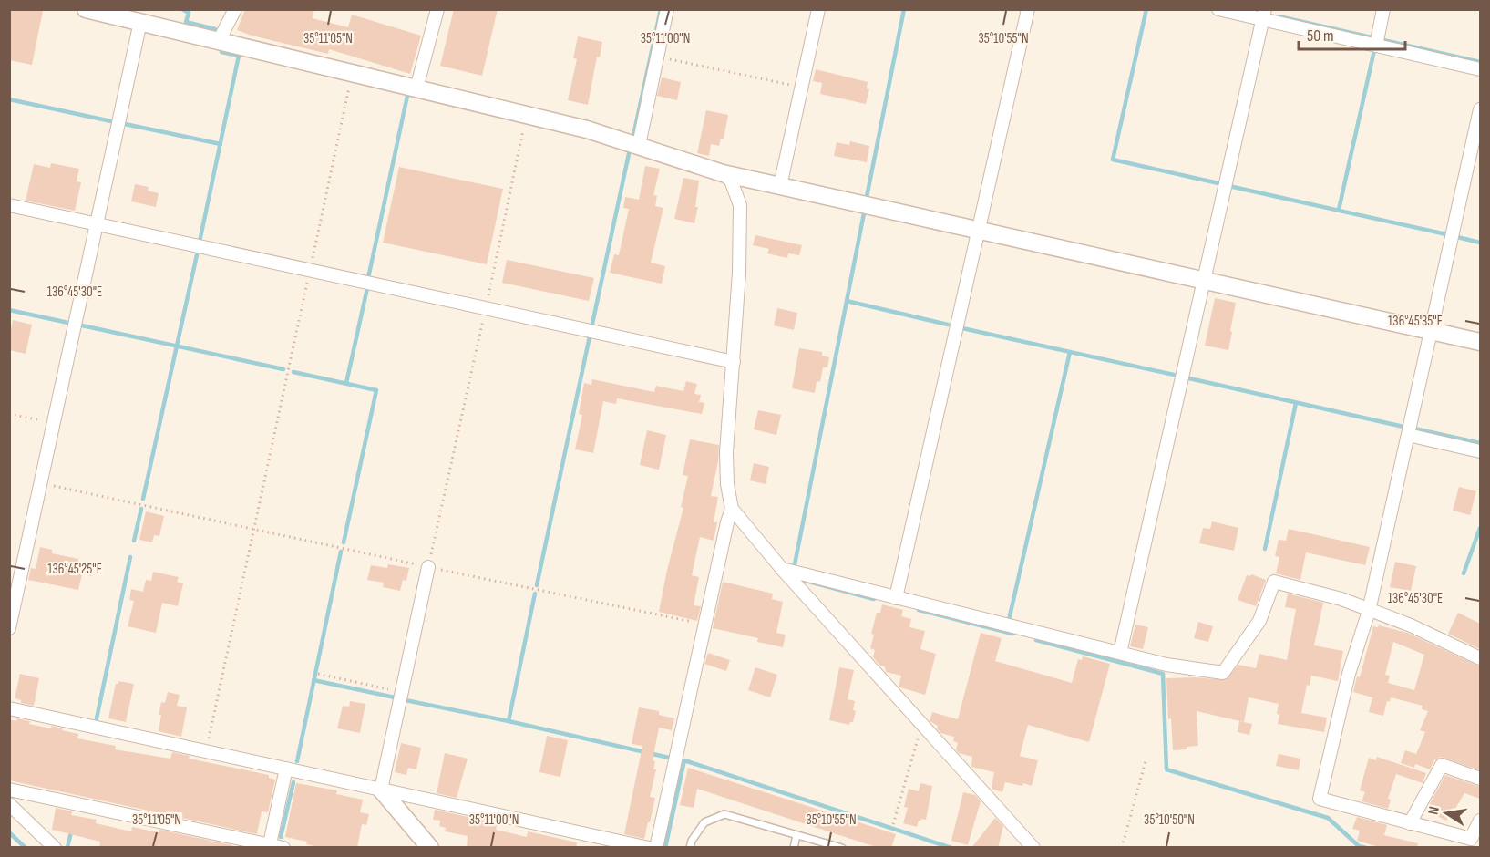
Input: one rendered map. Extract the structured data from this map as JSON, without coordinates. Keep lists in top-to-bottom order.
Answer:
{
  "scale_bar": "50 m",
  "north": "left",
  "coordinates": [
    "35°11'05\"N",
    "35°11'00\"N",
    "35°10'55\"N",
    "136°45'30\"E",
    "136°45'35\"E",
    "136°45'25\"E",
    "35°10'50\"N"
  ]
}
